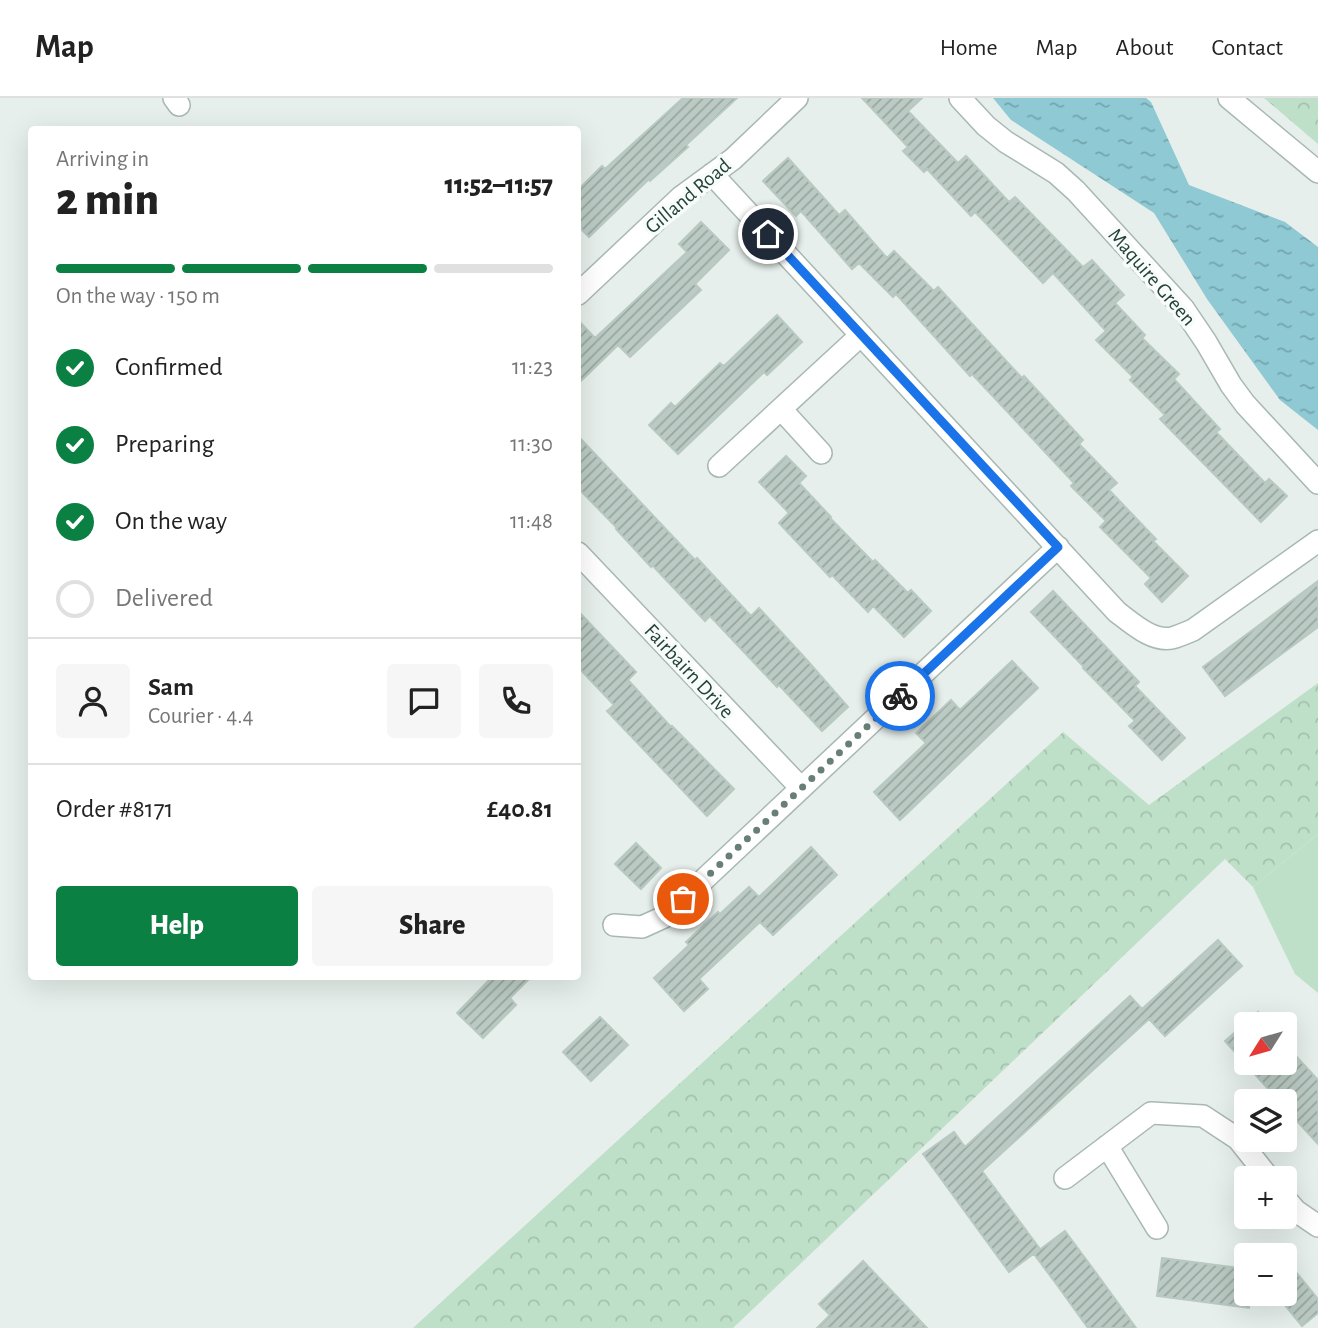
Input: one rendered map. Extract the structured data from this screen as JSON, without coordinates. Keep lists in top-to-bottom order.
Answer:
{
  "streets": {
    "street": ["Gilland Road", "Maquire Green", "Fairbairn Drive"]
  },
  "north": "bottom left",
  "page": {
    "header": "Map",
    "nav": [
      "Home",
      "Map",
      "About",
      "Contact"
    ],
    "heading": ["2 min", "Arriving in", "11:52–11:57"],
    "panel": [
      "Sam",
      "Courier · 4.4",
      "Order #8171",
      "£40.81"
    ],
    "bar": "On the way · 150 m",
    "list": [
      ["Confirmed", "11:23"],
      ["Preparing", "11:30"],
      ["On the way", "11:48"],
      "Delivered"
    ],
    "buttons": ["Help", "Share"],
    "map_buttons": ["+", "−"]
  }
}
